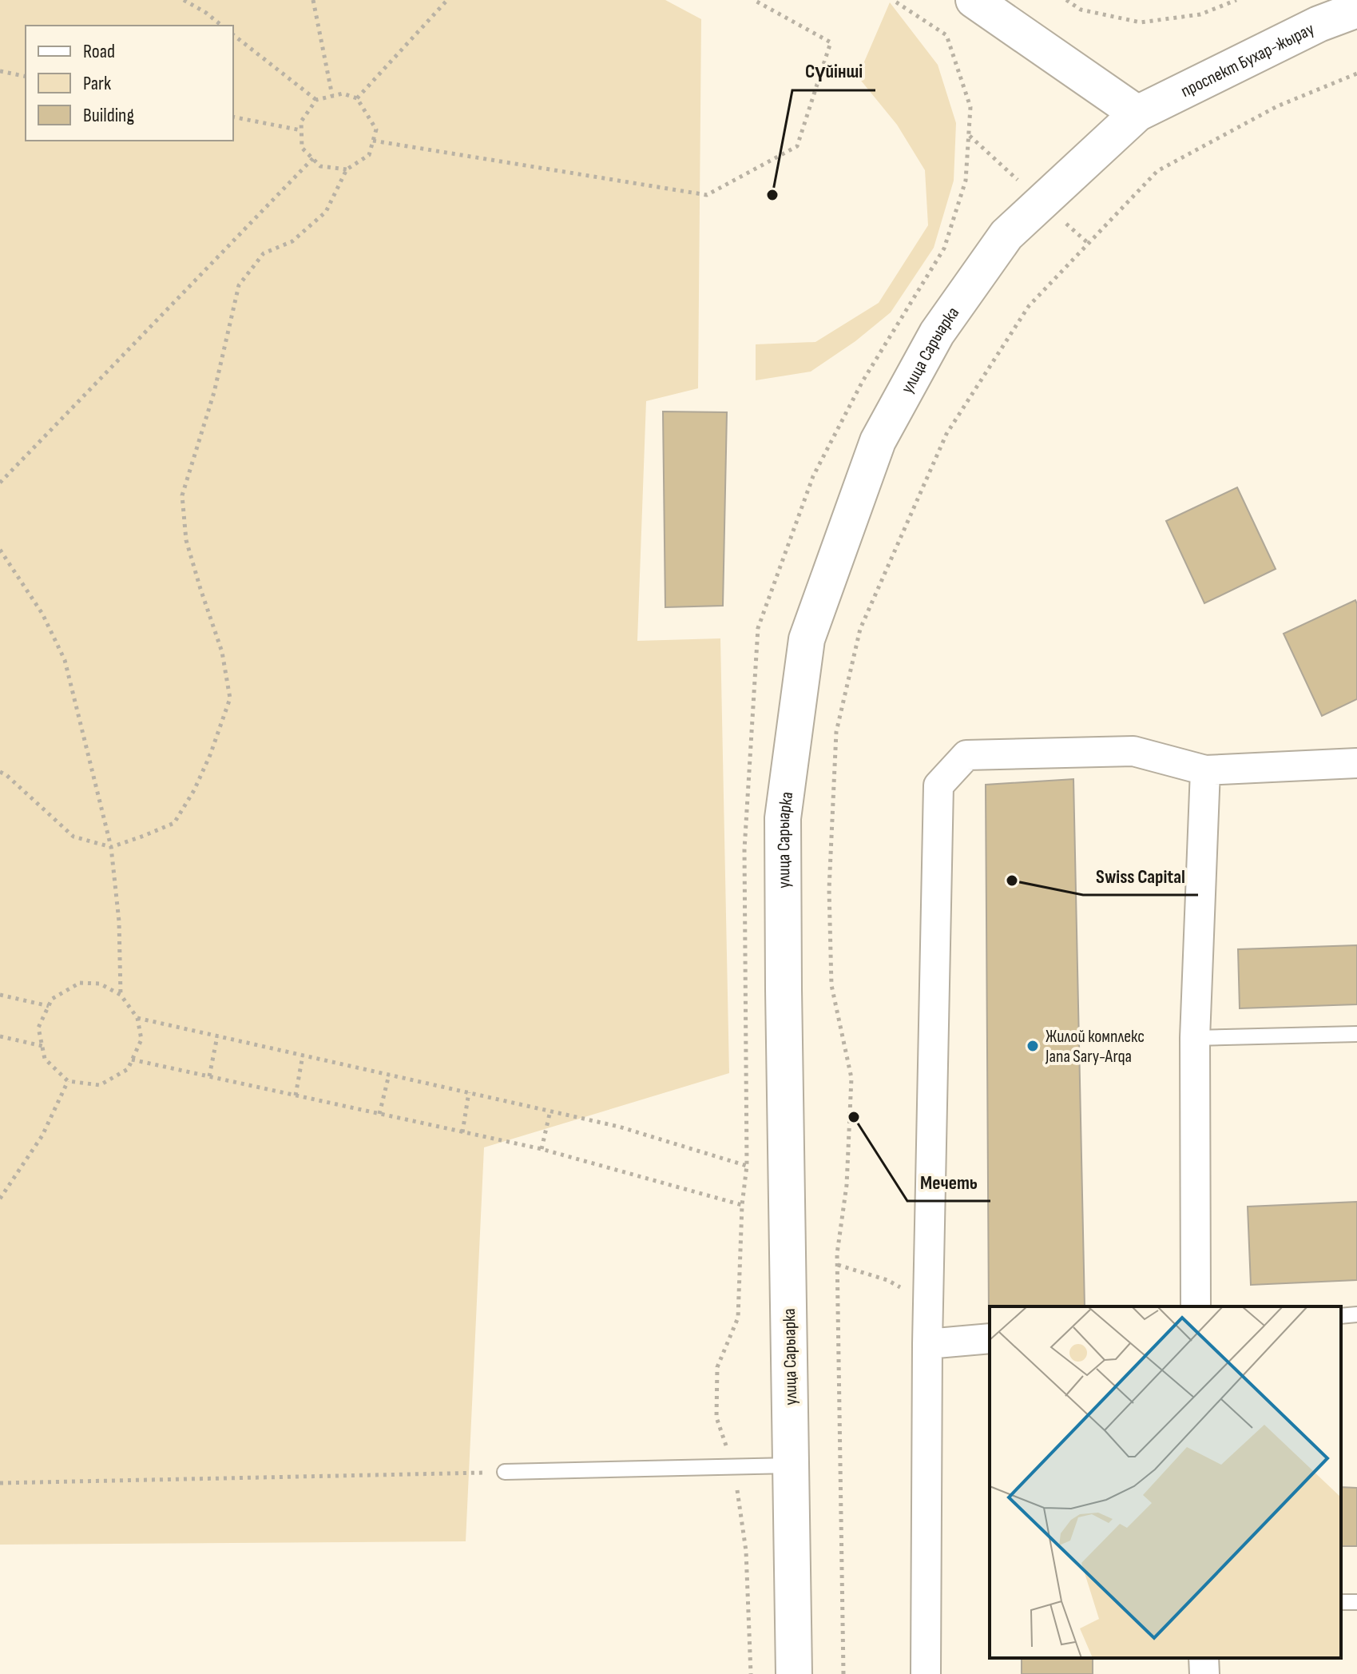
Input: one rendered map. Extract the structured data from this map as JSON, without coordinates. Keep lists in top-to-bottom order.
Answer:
{
  "streets": {
    "main road": ["проспект Бухар-жырау", "улица Сарыарка"]
  },
  "crossings": [
    ["проспект Бухар-жырау", "улица Сарыарка"]
  ],
  "places": [
    "Сүйінші",
    "Swiss Capital",
    "Жилой комплекс Jana Sary-Arqa",
    "Мечеть"
  ],
  "legend": ["Road", "Park", "Building"]
}
